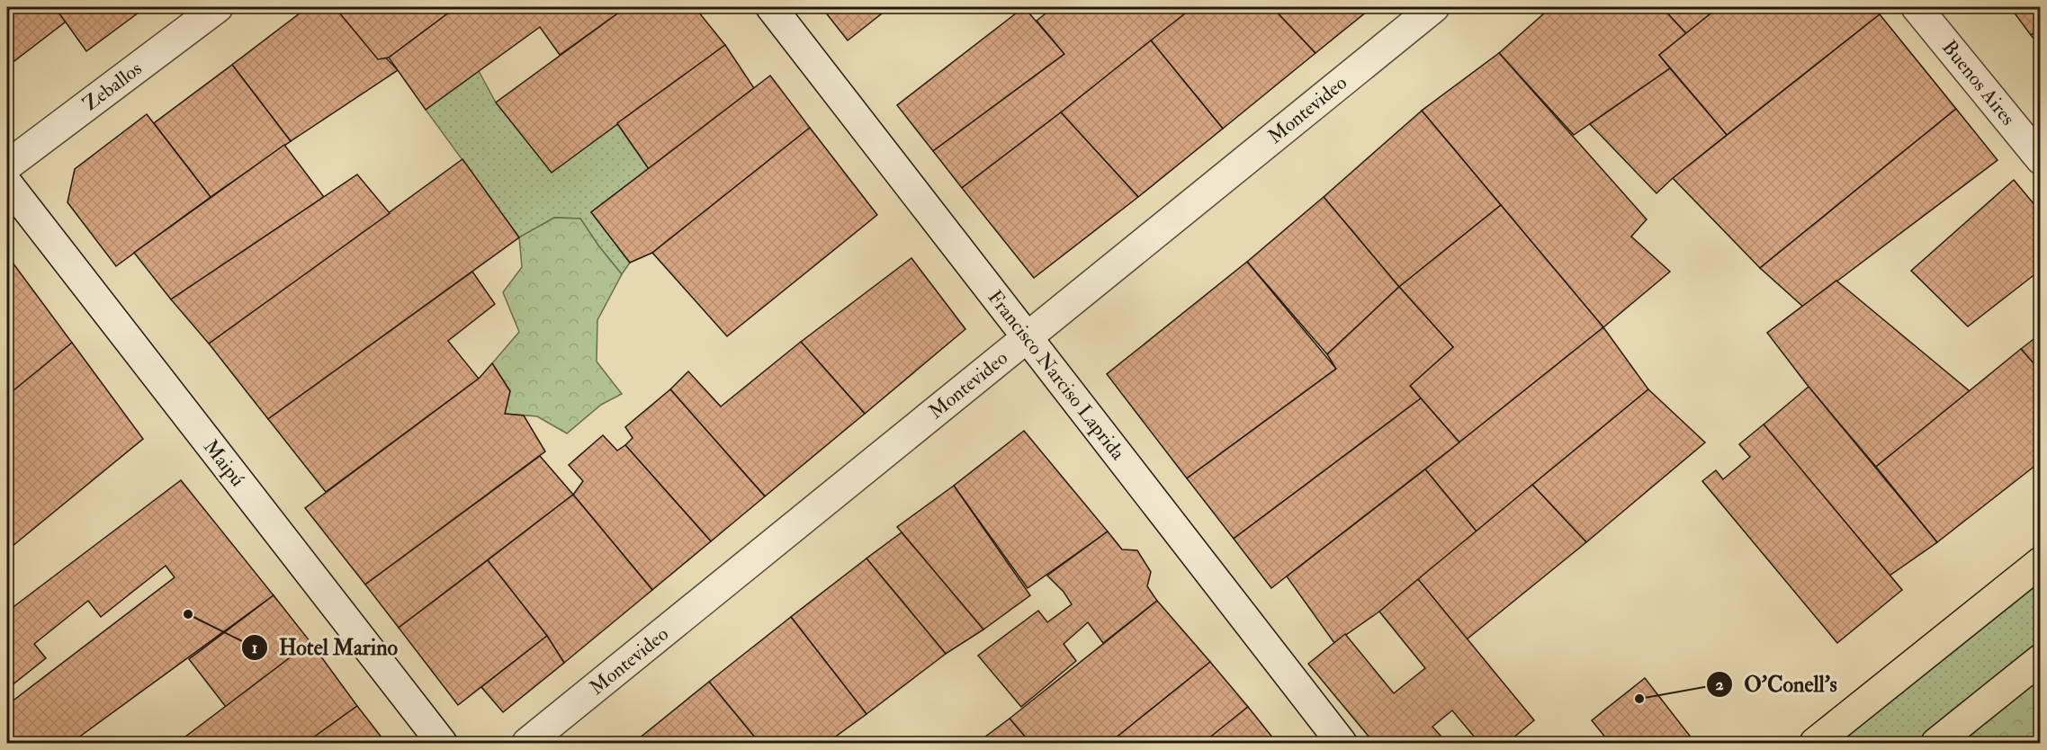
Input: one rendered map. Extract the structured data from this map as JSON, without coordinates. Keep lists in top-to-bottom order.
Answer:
{
  "streets": {
    "street": [
      "Buenos Aires",
      "Zeballos",
      "Montevideo",
      "Francisco Narciso Laprida",
      "Maipú"
    ]
  },
  "crossings": [
    ["Montevideo", "Francisco Narciso Laprida"]
  ],
  "places": ["Hotel Marino", "O'Conell's"]
}
